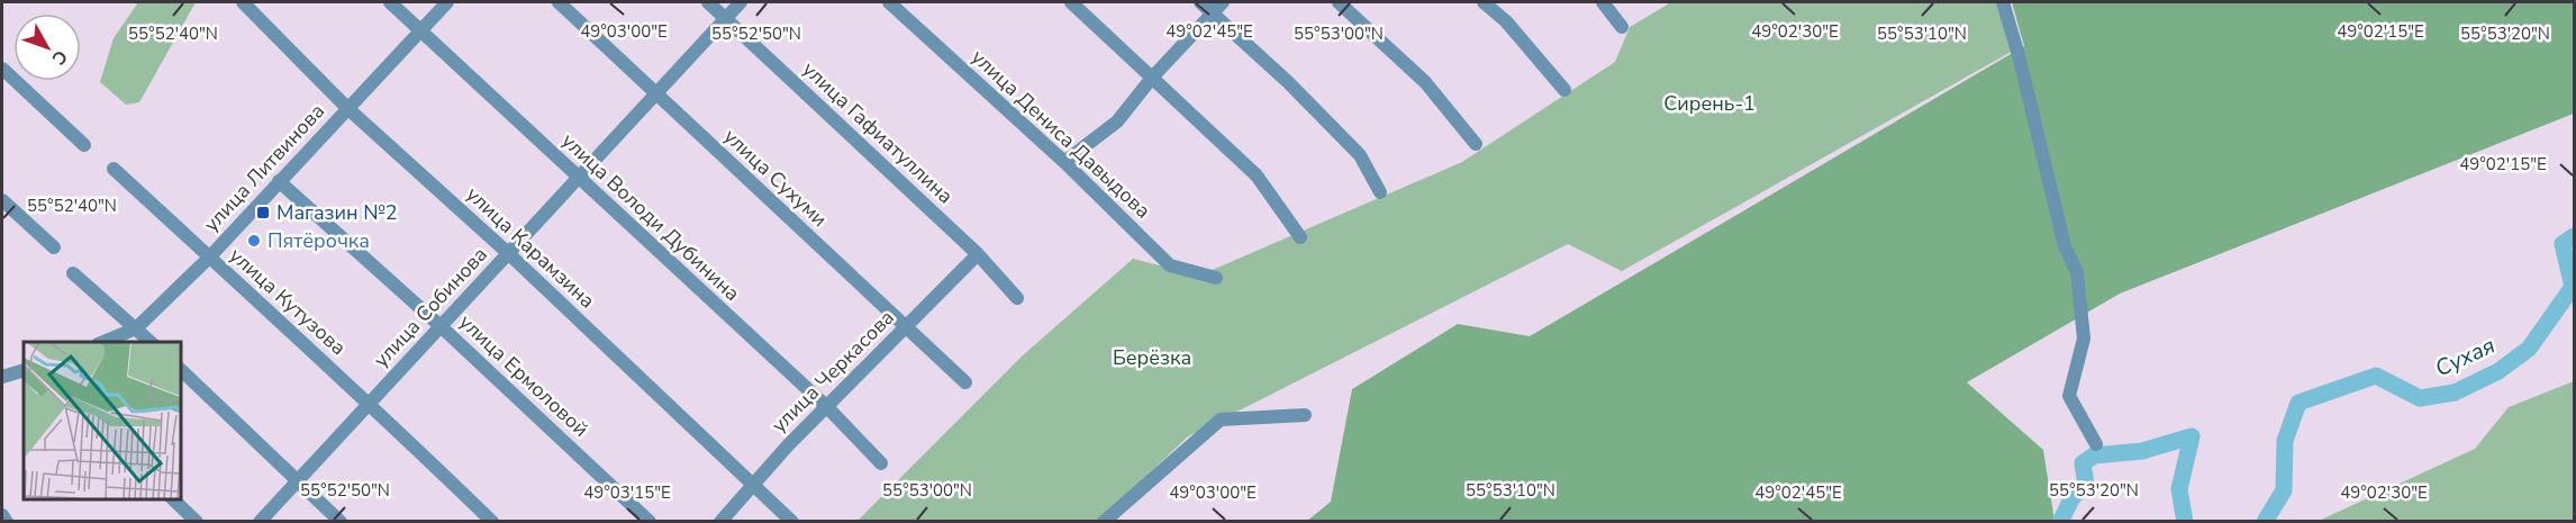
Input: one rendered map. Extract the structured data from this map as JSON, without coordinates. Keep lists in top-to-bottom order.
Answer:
{
  "streets": {
    "street": [
      "улица Гафиатуллина",
      "улица Дениса Давыдова",
      "улица Литвинова",
      "улица Сухуми",
      "улица Володи Дубинина",
      "улица Карамзина",
      "улица Кутузова",
      "улица Собинова",
      "улица Черкасова",
      "улица Ермоловой"
    ]
  },
  "crossings": [
    ["улица Гафиатуллина", "улица Собинова"],
    ["улица Гафиатуллина", "улица Черкасова"],
    ["улица Литвинова", "улица Володи Дубинина"],
    ["улица Литвинова", "улица Карамзина"],
    ["улица Литвинова", "улица Кутузова"],
    ["улица Литвинова", "улица Ермоловой"],
    ["улица Сухуми", "улица Собинова"],
    ["улица Сухуми", "улица Черкасова"],
    ["улица Володи Дубинина", "улица Собинова"],
    ["улица Володи Дубинина", "улица Черкасова"],
    ["улица Карамзина", "улица Собинова"],
    ["улица Карамзина", "улица Черкасова"],
    ["улица Кутузова", "улица Собинова"],
    ["улица Собинова", "улица Ермоловой"]
  ],
  "water": ["Сухая"],
  "parks": ["Сирень-1", "Берёзка"],
  "places": {
    "transit": ["Магазин №2"],
    "other": ["Пятёрочка"]
  },
  "north": "bottom right",
  "coordinates": [
    "49°02'15\"E",
    "49°03'00\"E",
    "49°02'45\"E",
    "49°02'30\"E",
    "55°53'20\"N",
    "55°52'40\"N",
    "55°52'50\"N",
    "55°53'00\"N",
    "55°53'10\"N",
    "49°03'15\"E"
  ]
}
